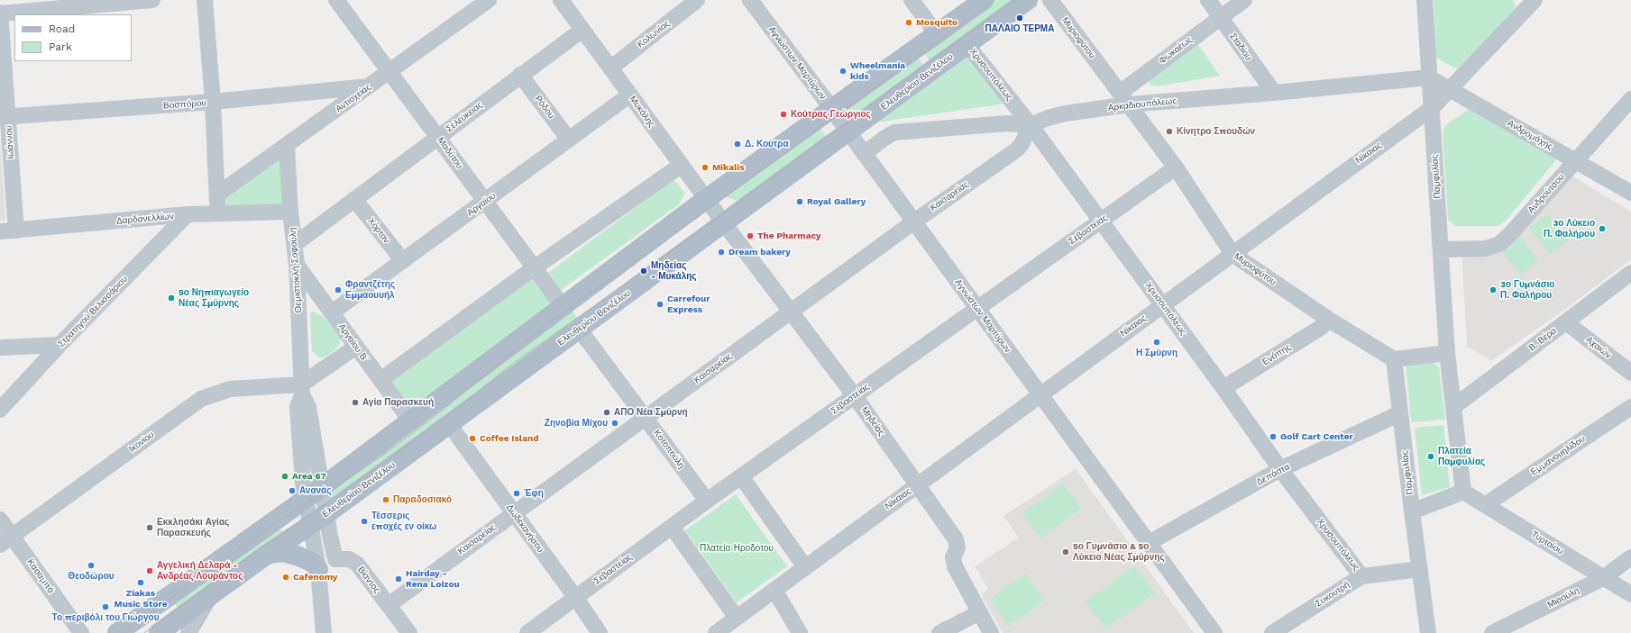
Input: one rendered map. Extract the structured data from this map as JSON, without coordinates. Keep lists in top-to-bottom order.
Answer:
{
  "streets": {
    "main road": ["Ελευθερίου Βενιζέλου"],
    "street": [
      "Κολωνίας",
      "Μυριοφύτου",
      "Σταδίου",
      "Φωκαέως",
      "Αγνώστων Μαρτύρων",
      "Χρυσουπόλεως",
      "Αντιοχείας",
      "Βοσπόρου",
      "Αρκαδιουπόλεως",
      "Ρόδου",
      "Μυκάλης",
      "Σελεύκειας",
      "Ανδρομάχης",
      "Ιωάννου",
      "Μαδύτου",
      "Νίκαιας",
      "Παμφυλίας",
      "Ανδρούτσου",
      "Καισαρείας",
      "Αργαίου",
      "Δαρδανελλίων",
      "Σεβαστείας",
      "Χόρτον",
      "Θεμιστοκλή Σοφούλη",
      "Στρατηγού Βελισσάριου",
      "Β. Βέρα",
      "Αργαίου Β᾽",
      "Αχαιών",
      "Ενόπης",
      "Μηδείας",
      "Ικονίου",
      "Κοτοπούλη",
      "Εμμανουηλίδου",
      "Δεπάστα",
      "Δωδεκανήσου",
      "Τυρταίου",
      "Κασαμπά",
      "Βίαντος",
      "Συκουτρή",
      "Μιαούλη"
    ]
  },
  "crossings": [
    ["Κολωνίας", "Μυκάλης"],
    ["Μυριοφύτου", "Φωκαέως"],
    ["Μυριοφύτου", "Αρκαδιουπόλεως"],
    ["Μυριοφύτου", "Νίκαιας"],
    ["Μυριοφύτου", "Παμφυλίας"],
    ["Μυριοφύτου", "Σεβαστείας"],
    ["Μυριοφύτου", "Ενόπης"],
    ["Σταδίου", "Φωκαέως"],
    ["Σταδίου", "Αρκαδιουπόλεως"],
    ["Φωκαέως", "Αρκαδιουπόλεως"],
    ["Αγνώστων Μαρτύρων", "Ελευθερίου Βενιζέλου"],
    ["Αγνώστων Μαρτύρων", "Αρκαδιουπόλεως"],
    ["Αγνώστων Μαρτύρων", "Νίκαιας"],
    ["Αγνώστων Μαρτύρων", "Καισαρείας"],
    ["Αγνώστων Μαρτύρων", "Σεβαστείας"],
    ["Αγνώστων Μαρτύρων", "Δεπάστα"],
    ["Χρυσουπόλεως", "Ελευθερίου Βενιζέλου"],
    ["Χρυσουπόλεως", "Αρκαδιουπόλεως"],
    ["Χρυσουπόλεως", "Νίκαιας"],
    ["Χρυσουπόλεως", "Καισαρείας"],
    ["Χρυσουπόλεως", "Σεβαστείας"],
    ["Χρυσουπόλεως", "Ενόπης"],
    ["Χρυσουπόλεως", "Δεπάστα"],
    ["Χρυσουπόλεως", "Συκουτρή"],
    ["Ελευθερίου Βενιζέλου", "Μυκάλης"],
    ["Ελευθερίου Βενιζέλου", "Θεμιστοκλή Σοφούλη"],
    ["Ελευθερίου Βενιζέλου", "Μηδείας"],
    ["Ελευθερίου Βενιζέλου", "Κοτοπούλη"],
    ["Ελευθερίου Βενιζέλου", "Δωδεκανήσου"],
    ["Αντιοχείας", "Βοσπόρου"],
    ["Αντιοχείας", "Μαδύτου"],
    ["Αντιοχείας", "Θεμιστοκλή Σοφούλη"],
    ["Βοσπόρου", "Ιωάννου"],
    ["Αρκαδιουπόλεως", "Ανδρομάχης"],
    ["Αρκαδιουπόλεως", "Παμφυλίας"],
    ["Αρκαδιουπόλεως", "Καισαρείας"],
    ["Ρόδου", "Σελεύκειας"],
    ["Ρόδου", "Αργαίου"],
    ["Μυκάλης", "Σελεύκειας"],
    ["Μυκάλης", "Αργαίου"],
    ["Μυκάλης", "Μηδείας"],
    ["Σελεύκειας", "Μαδύτου"],
    ["Σελεύκειας", "Χόρτον"],
    ["Σελεύκειας", "Θεμιστοκλή Σοφούλη"],
    ["Ανδρομάχης", "Νίκαιας"],
    ["Ανδρομάχης", "Παμφυλίας"],
    ["Ανδρομάχης", "Ανδρούτσου"],
    ["Ιωάννου", "Δαρδανελλίων"],
    ["Μαδύτου", "Αργαίου"],
    ["Νίκαιας", "Παμφυλίας"],
    ["Νίκαιας", "Μηδείας"],
    ["Παμφυλίας", "Ανδρούτσου"],
    ["Παμφυλίας", "Β. Βέρα"],
    ["Παμφυλίας", "Δεπάστα"],
    ["Παμφυλίας", "Τυρταίου"],
    ["Παμφυλίας", "Συκουτρή"],
    ["Καισαρείας", "Μηδείας"],
    ["Καισαρείας", "Κοτοπούλη"],
    ["Καισαρείας", "Δωδεκανήσου"],
    ["Καισαρείας", "Βίαντος"],
    ["Αργαίου", "Χόρτον"],
    ["Αργαίου", "Αργαίου Β᾽"],
    ["Δαρδανελλίων", "Θεμιστοκλή Σοφούλη"],
    ["Δαρδανελλίων", "Στρατηγού Βελισσάριου"],
    ["Σεβαστείας", "Μηδείας"],
    ["Σεβαστείας", "Κοτοπούλη"],
    ["Σεβαστείας", "Δωδεκανήσου"],
    ["Θεμιστοκλή Σοφούλη", "Αργαίου Β᾽"],
    ["Θεμιστοκλή Σοφούλη", "Ικονίου"],
    ["Β. Βέρα", "Αχαιών"],
    ["Ικονίου", "Κασαμπά"],
    ["Εμμανουηλίδου", "Τυρταίου"],
    ["Τυρταίου", "Μιαούλη"]
  ],
  "parks": ["Πλατεία Ηροδότου"],
  "places": [
    "ΠΑΛΑΙΟ ΤΕΡΜΑ",
    "Mosquito",
    "Wheelmania kids",
    "Κούτρας Γεώργιος",
    "Κίνητρο Σπουδών",
    "Δ. Κούτρα",
    "Mikalis",
    "Royal Gallery",
    "3ο Λύκειο Π. Φαλήρου",
    "The Pharmacy",
    "Dream bakery",
    "Μηδείας - Μυκάλης",
    "Φραντζέτης Εμμαουυήλ",
    "3ο Γυμνάσιο Π. Φαλήρου",
    "5ο Νηπιαγωγείο Νέας Σμύρνης",
    "Carrefour Express",
    "Η Σμύρνη",
    "Αγία Παρασκευή",
    "ΑΠΟ Νέα Σμύρνη",
    "Ζηνοβία Μίχου",
    "Golf Cart Center",
    "Coffee Island",
    "Πλατεία Παμφυλίας",
    "Area 67",
    "Ανανάς",
    "Έφη",
    "Παραδοσιακό",
    "Τέσσερις εποχές εν οίκω",
    "Εκκλησάκι Αγίας Παρασκευής",
    "5ο Γυμνάσιο & 5ο Λύκειο Νέας Σμύρνης",
    "Θεοδώρου",
    "Αγγελική Δελαρά - Ανδρέας Λουράντος",
    "Cafenomy",
    "Hairday - Rena Loizou",
    "Ziakas Music Store",
    "Το περιβόλι του Γιώργου"
  ],
  "legend": ["Road", "Park"]
}
